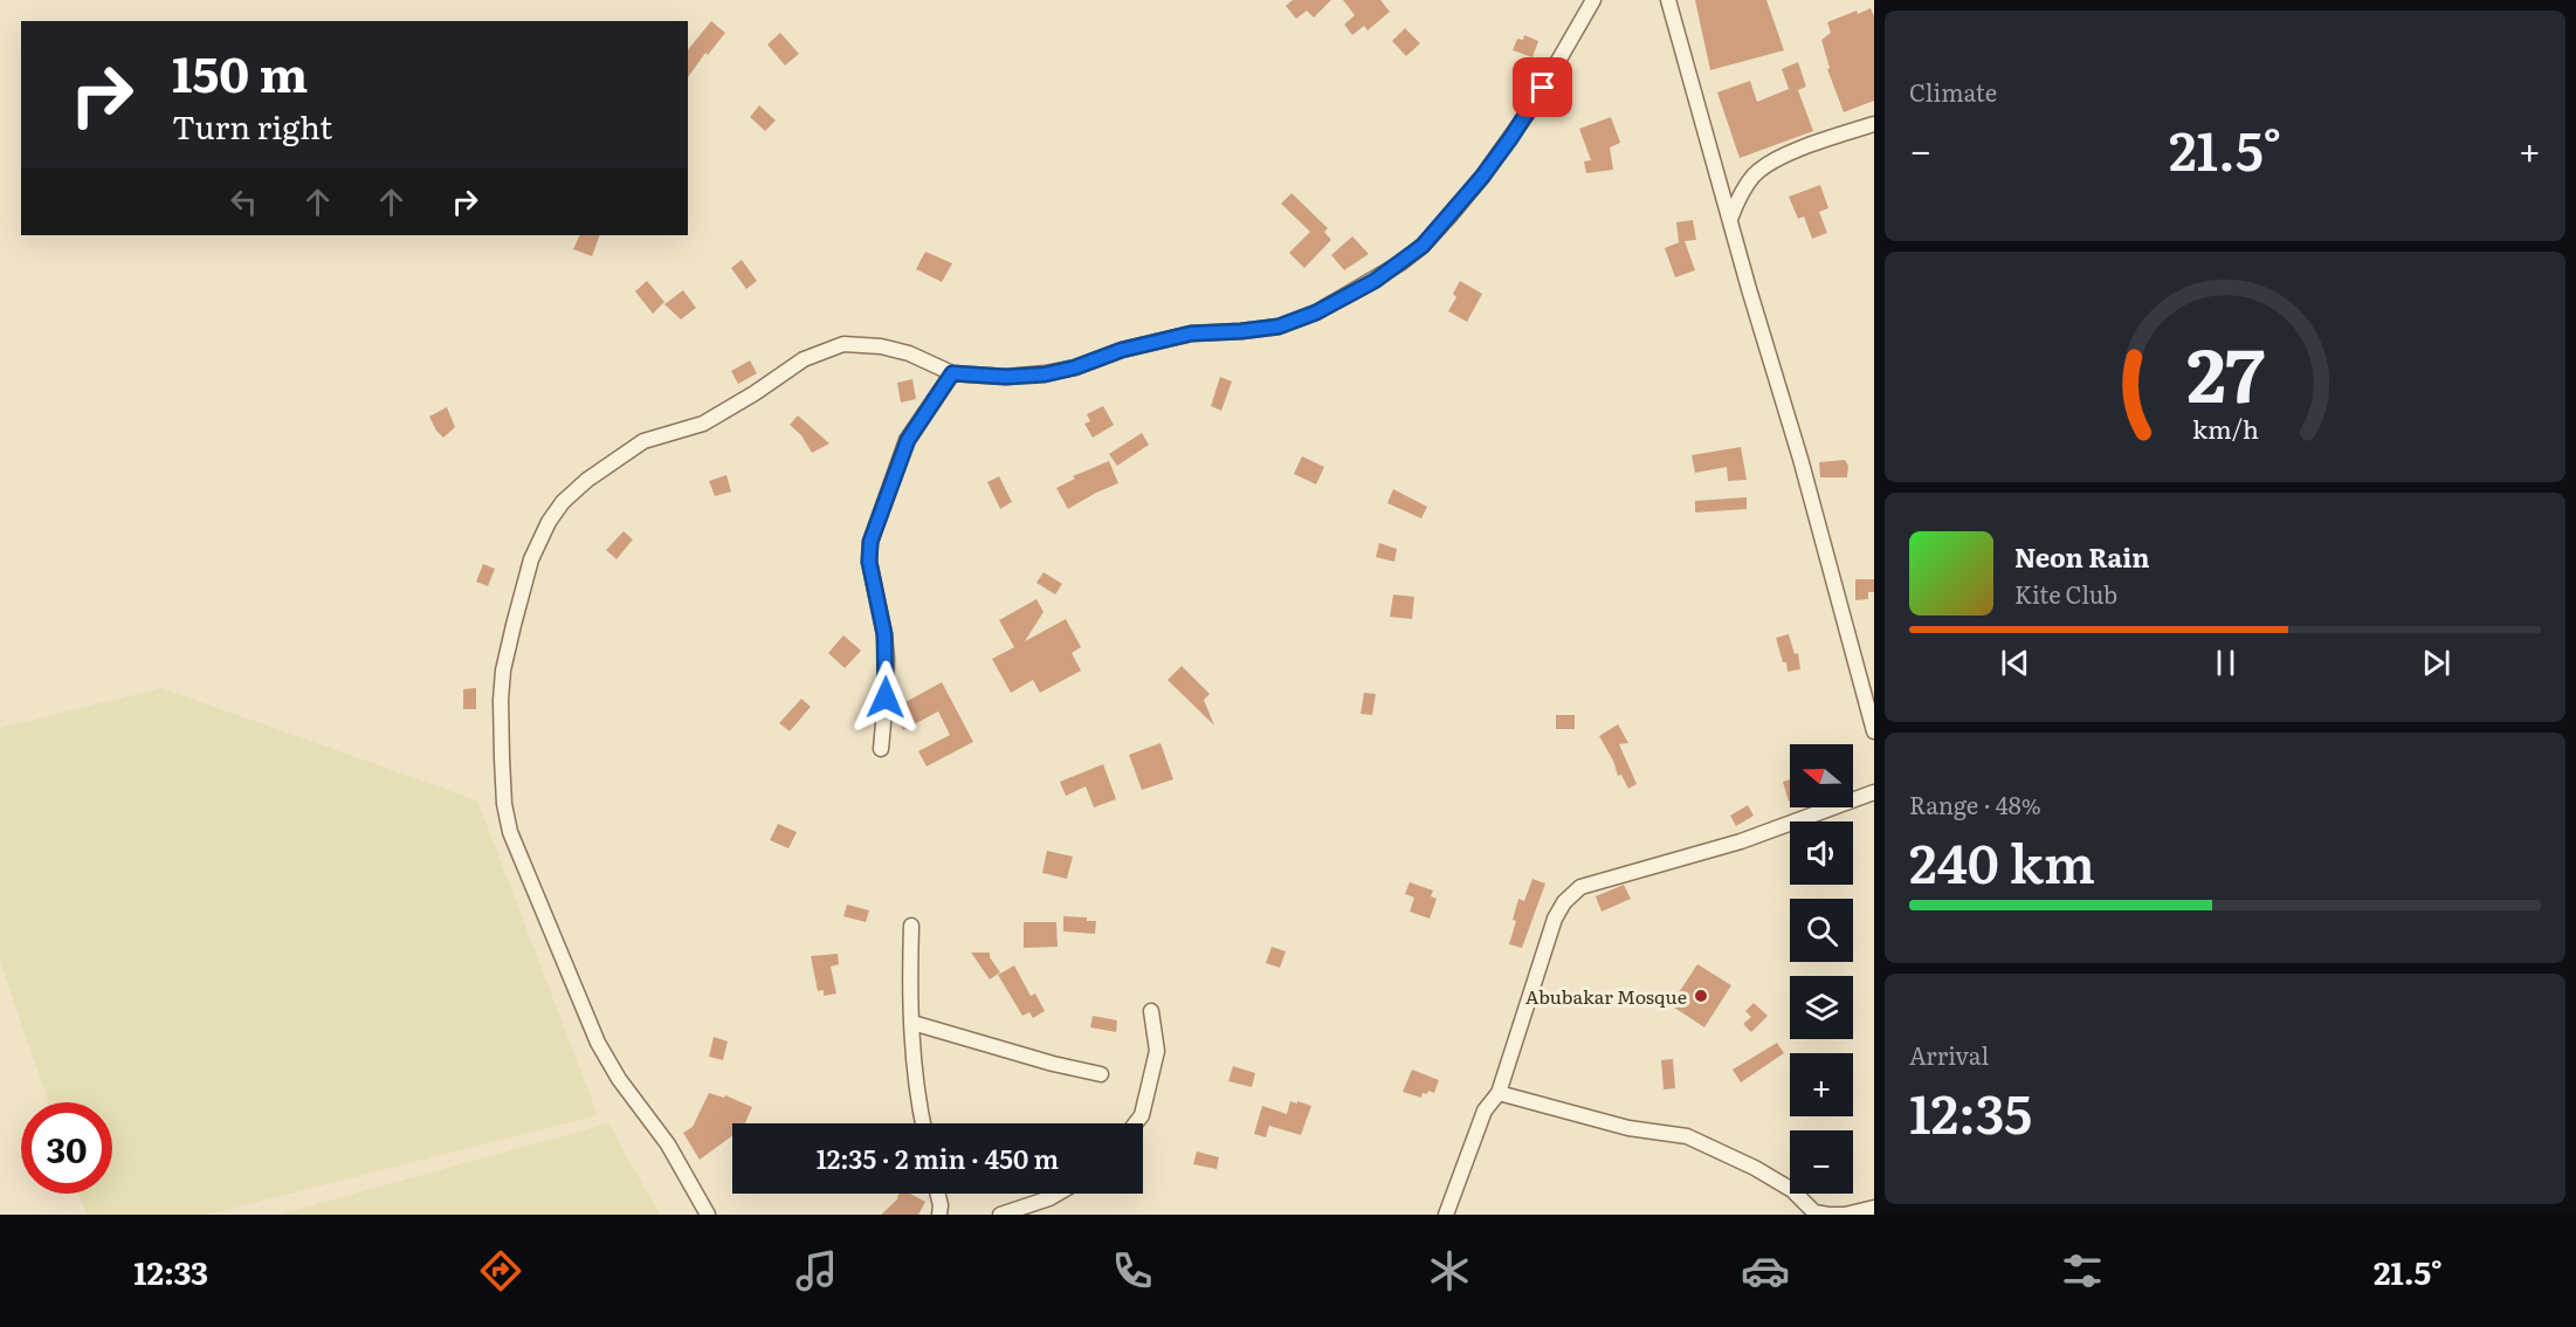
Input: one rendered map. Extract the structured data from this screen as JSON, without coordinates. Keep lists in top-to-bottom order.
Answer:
{
  "places": ["Abubakar Mosque"],
  "north": "left",
  "page": {
    "tile": [
      "Climate",
      ["Range · 48%", "240 km"],
      ["Arrival", "12:35"]
    ],
    "turn": ["150 m", "Turn right"],
    "heat": ["−", "21.5°", "+"],
    "song": ["Neon Rain", "Kite Club"],
    "map_buttons": ["+", "−"],
    "limit": "30",
    "trip": "12:35 · 2 min · 450 m",
    "tabs": ["12:33", "21.5°"],
    "gauge": ["27", "km/h"]
  }
}
